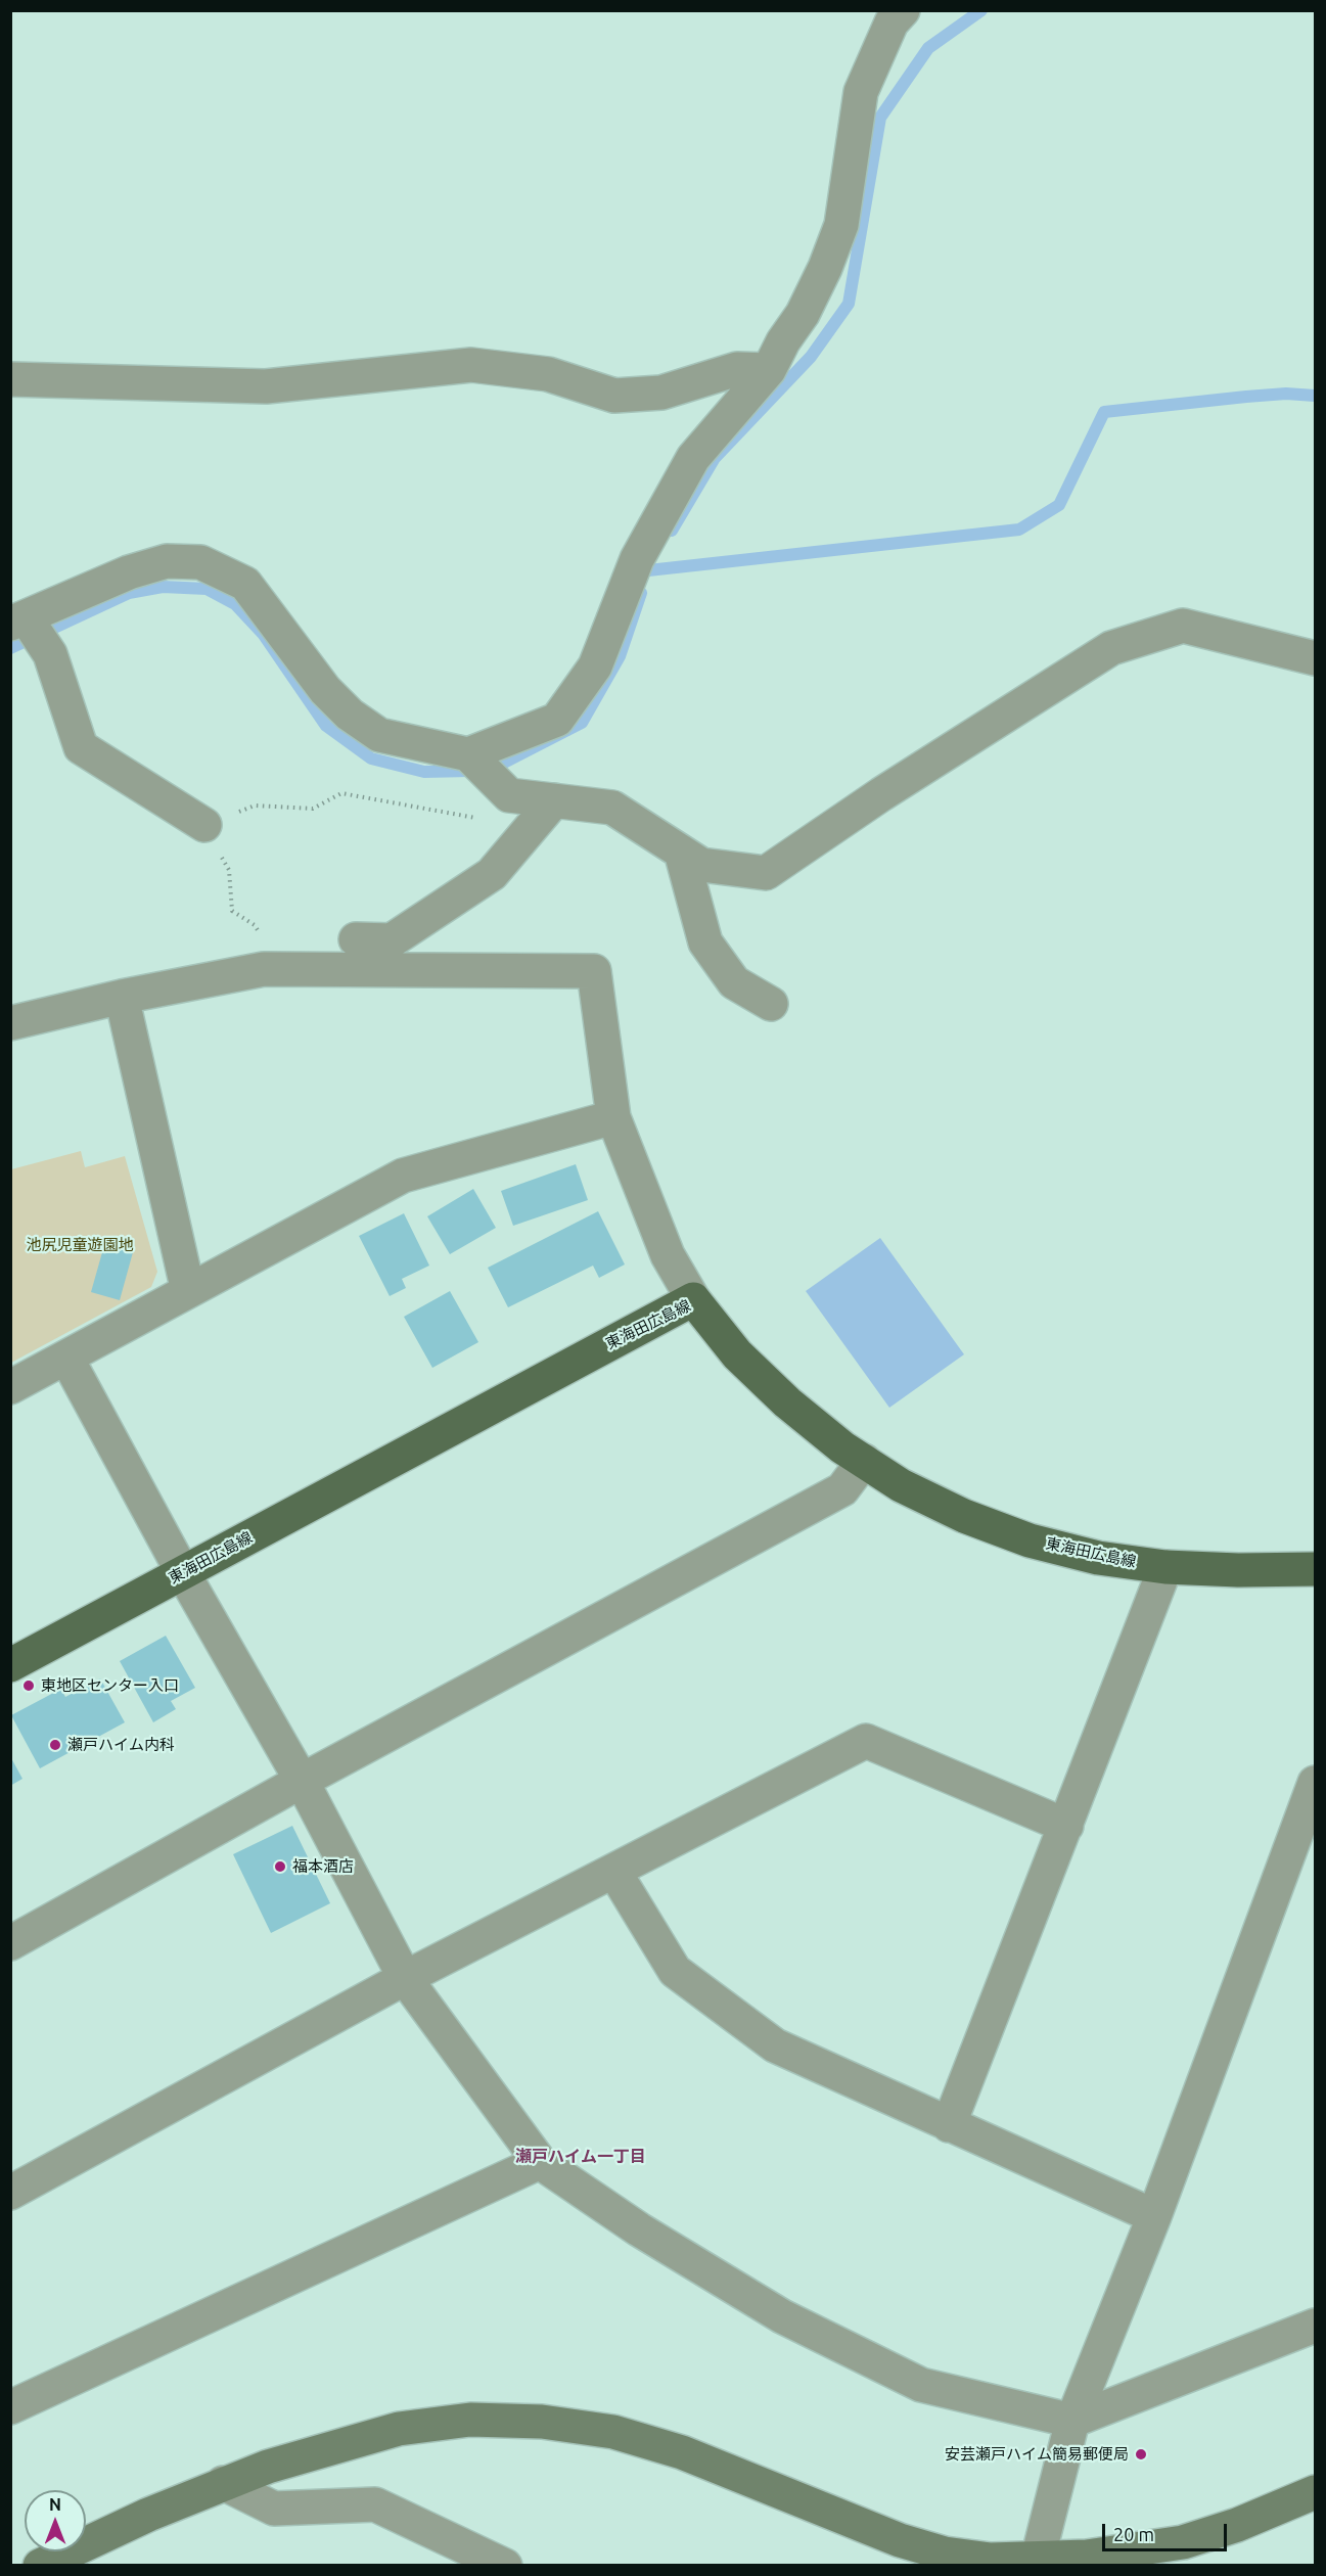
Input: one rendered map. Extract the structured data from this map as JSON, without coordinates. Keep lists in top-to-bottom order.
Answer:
{
  "streets": {
    "main road": ["東海田広島線"]
  },
  "districts": ["瀬戸ハイム一丁目"],
  "parks": ["池尻児童遊園地"],
  "places": [
    "東地区センター入口",
    "瀬戸ハイム内科",
    "福本酒店",
    "安芸瀬戸ハイム簡易郵便局"
  ],
  "scale_bar": "20 m",
  "north": "top"
}
